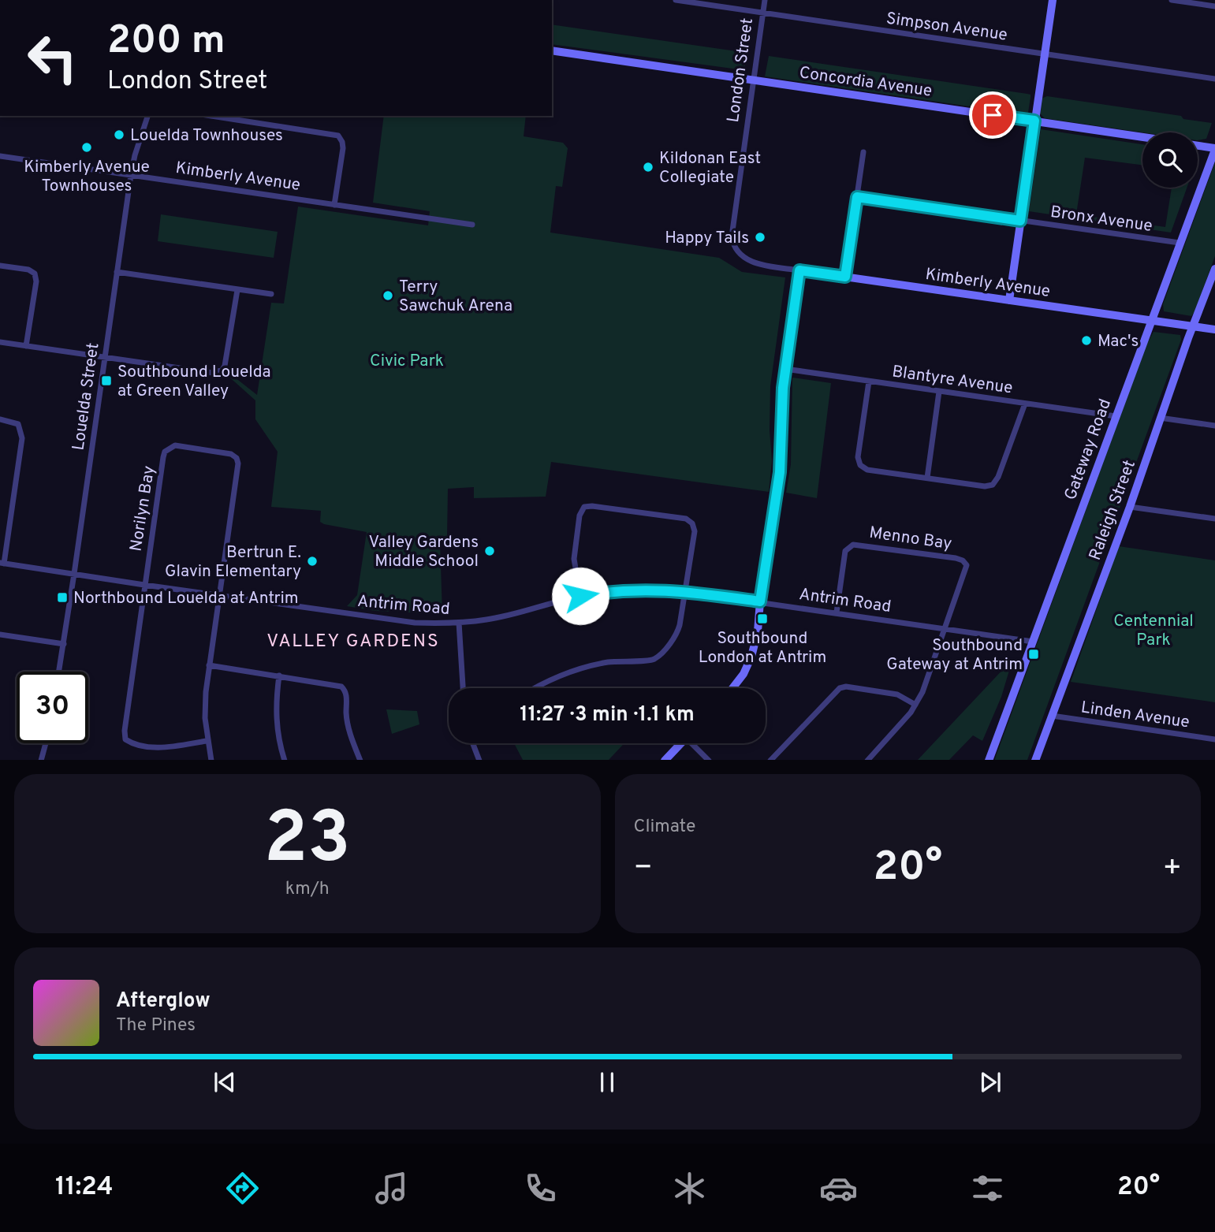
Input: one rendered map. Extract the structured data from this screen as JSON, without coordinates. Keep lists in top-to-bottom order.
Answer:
{
  "streets": {
    "street": [
      "Simpson Avenue",
      "London Street",
      "Concordia Avenue",
      "Kimberly Avenue",
      "Bronx Avenue",
      "Blantyre Avenue",
      "Louelda Street",
      "Gateway Road",
      "Norilyn Bay",
      "Raleigh Street",
      "Menno Bay",
      "Antrim Road",
      "Linden Avenue"
    ]
  },
  "crossings": [
    ["Simpson Avenue", "London Street"],
    ["London Street", "Concordia Avenue"],
    ["London Street", "Kimberly Avenue"],
    ["Kimberly Avenue", "Louelda Street"],
    ["Kimberly Avenue", "Gateway Road"],
    ["Kimberly Avenue", "Raleigh Street"],
    ["Bronx Avenue", "Gateway Road"],
    ["Blantyre Avenue", "Gateway Road"],
    ["Louelda Street", "Antrim Road"],
    ["Gateway Road", "Antrim Road"],
    ["Norilyn Bay", "Antrim Road"],
    ["Raleigh Street", "Linden Avenue"],
    ["Menno Bay", "Antrim Road"]
  ],
  "districts": ["VALLEY GARDENS"],
  "parks": ["Civic Park", "Centennial Park"],
  "places": {
    "other": [
      "Louelda Townhouses",
      "Kimberly Avenue Townhouses",
      "Kildonan East Collegiate",
      "Happy Tails",
      "Terry Sawchuk Arena",
      "Mac's",
      "Valley Gardens Middle School",
      "Bertrun E. Glavin Elementary"
    ],
    "transit": [
      "Southbound Louelda at Green Valley",
      "Northbound Louelda at Antrim",
      "Southbound London at Antrim",
      "Southbound Gateway at Antrim"
    ]
  },
  "page": {
    "turn": ["200 m", "London Street"],
    "limit": "30",
    "trip": "11:27 · 3 min · 1.1 km",
    "tile": [
      ["23", "km/h"],
      "Climate"
    ],
    "heat": ["−", "20°", "+"],
    "song": ["Afterglow", "The Pines"],
    "tabs": ["11:24", "20°"]
  }
}
